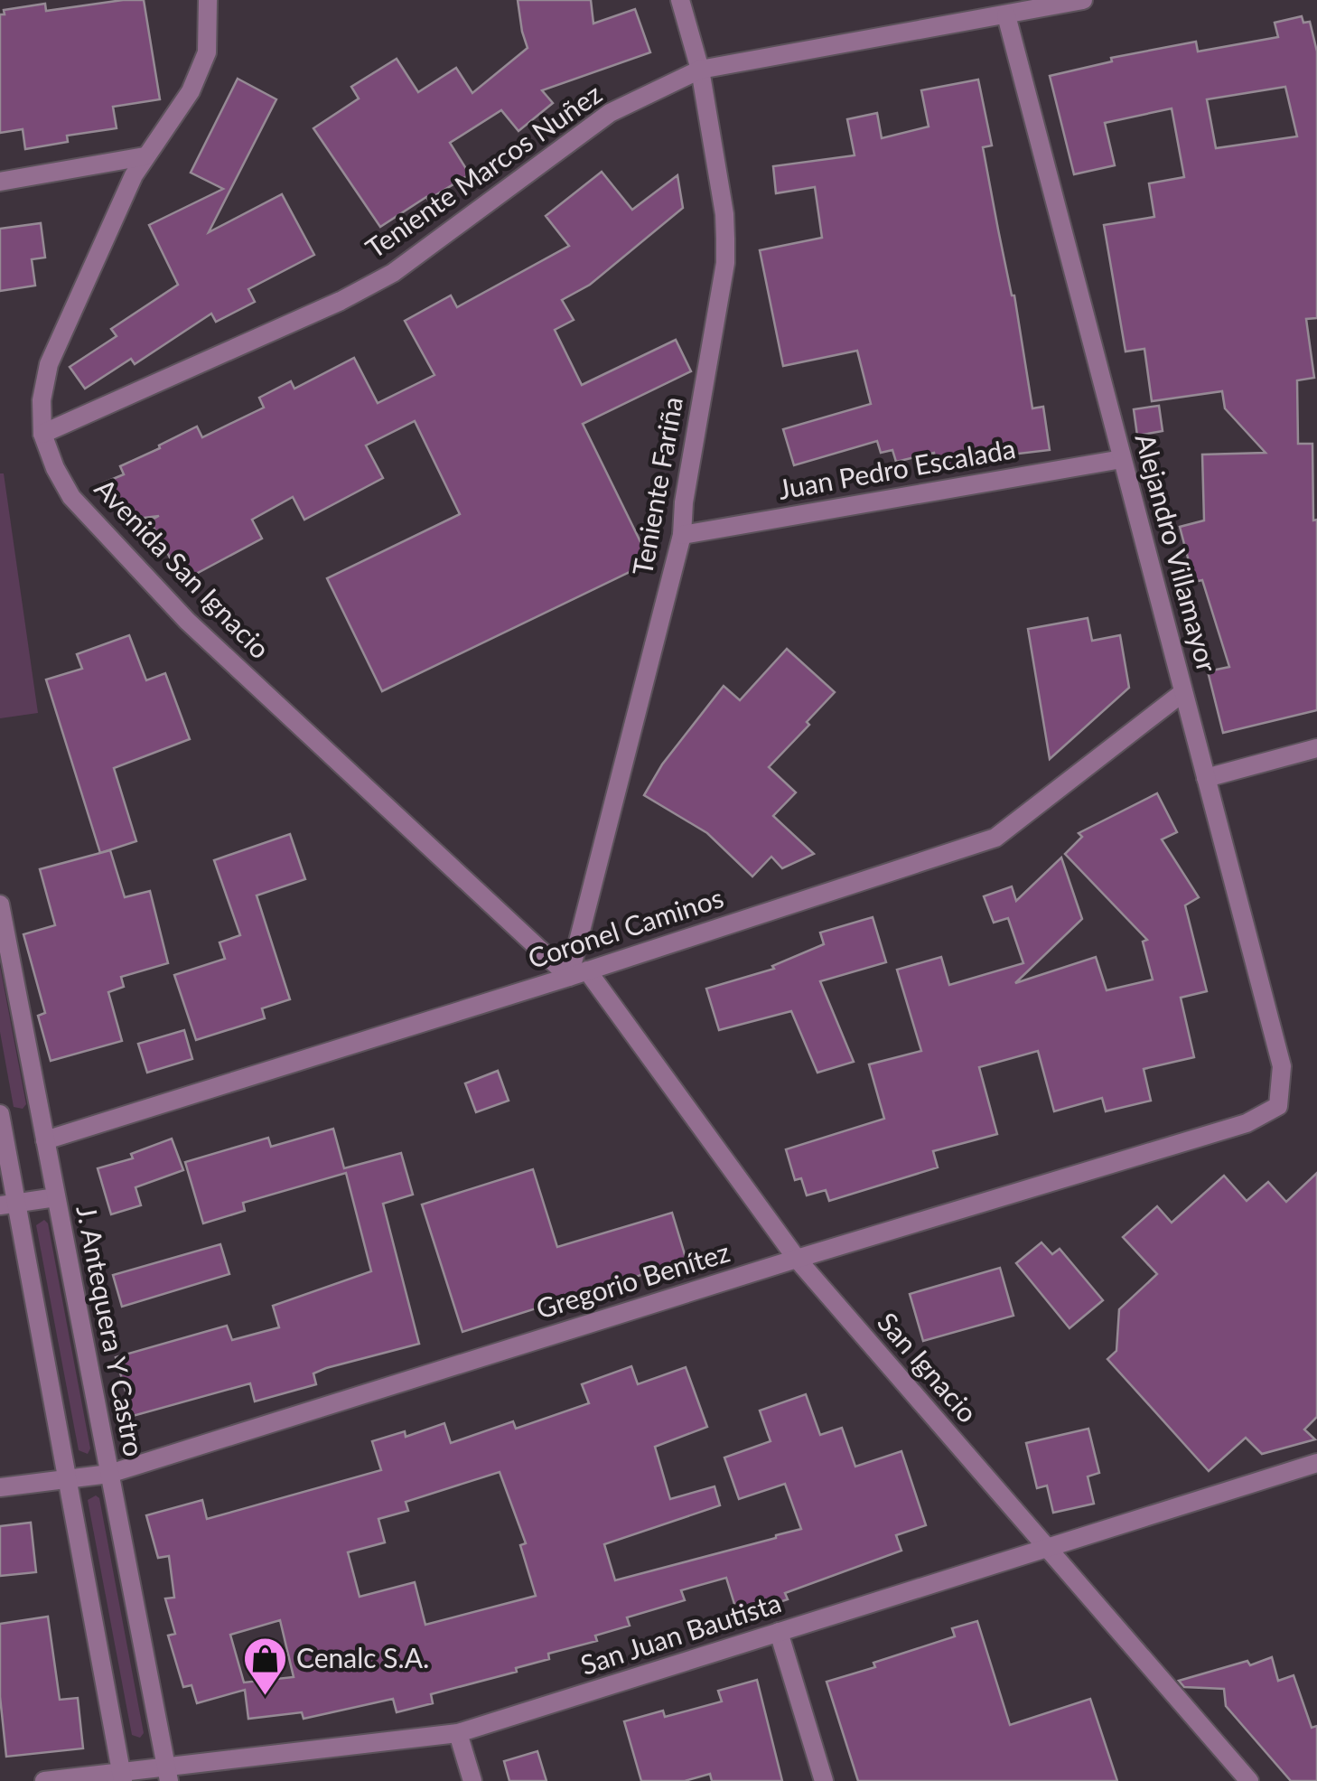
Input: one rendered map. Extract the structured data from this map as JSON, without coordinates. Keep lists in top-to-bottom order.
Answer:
{
  "streets": {
    "street": [
      "Teniente Marcos Nuñez",
      "Juan Pedro Escalada",
      "Teniente Fariña",
      "Alejandro Villamayor",
      "Avenida San Ignacio",
      "Coronel Caminos",
      "Gregorio Benítez",
      "J. Antequera Y Castro",
      "San Ignacio",
      "San Juan Bautista"
    ]
  },
  "crossings": [
    ["Teniente Marcos Nuñez", "Teniente Fariña"],
    ["Teniente Marcos Nuñez", "Alejandro Villamayor"],
    ["Teniente Marcos Nuñez", "Avenida San Ignacio"],
    ["Juan Pedro Escalada", "Teniente Fariña"],
    ["Juan Pedro Escalada", "Alejandro Villamayor"],
    ["Teniente Fariña", "Avenida San Ignacio"],
    ["Teniente Fariña", "Coronel Caminos"],
    ["Teniente Fariña", "San Ignacio"],
    ["Alejandro Villamayor", "Coronel Caminos"],
    ["Alejandro Villamayor", "Gregorio Benítez"],
    ["Avenida San Ignacio", "Coronel Caminos"],
    ["Avenida San Ignacio", "San Ignacio"],
    ["Coronel Caminos", "J. Antequera Y Castro"],
    ["Coronel Caminos", "San Ignacio"],
    ["Gregorio Benítez", "J. Antequera Y Castro"],
    ["Gregorio Benítez", "San Ignacio"],
    ["J. Antequera Y Castro", "San Juan Bautista"],
    ["San Ignacio", "San Juan Bautista"]
  ],
  "places": {
    "shop": ["Cenalc S.A."]
  }
}
